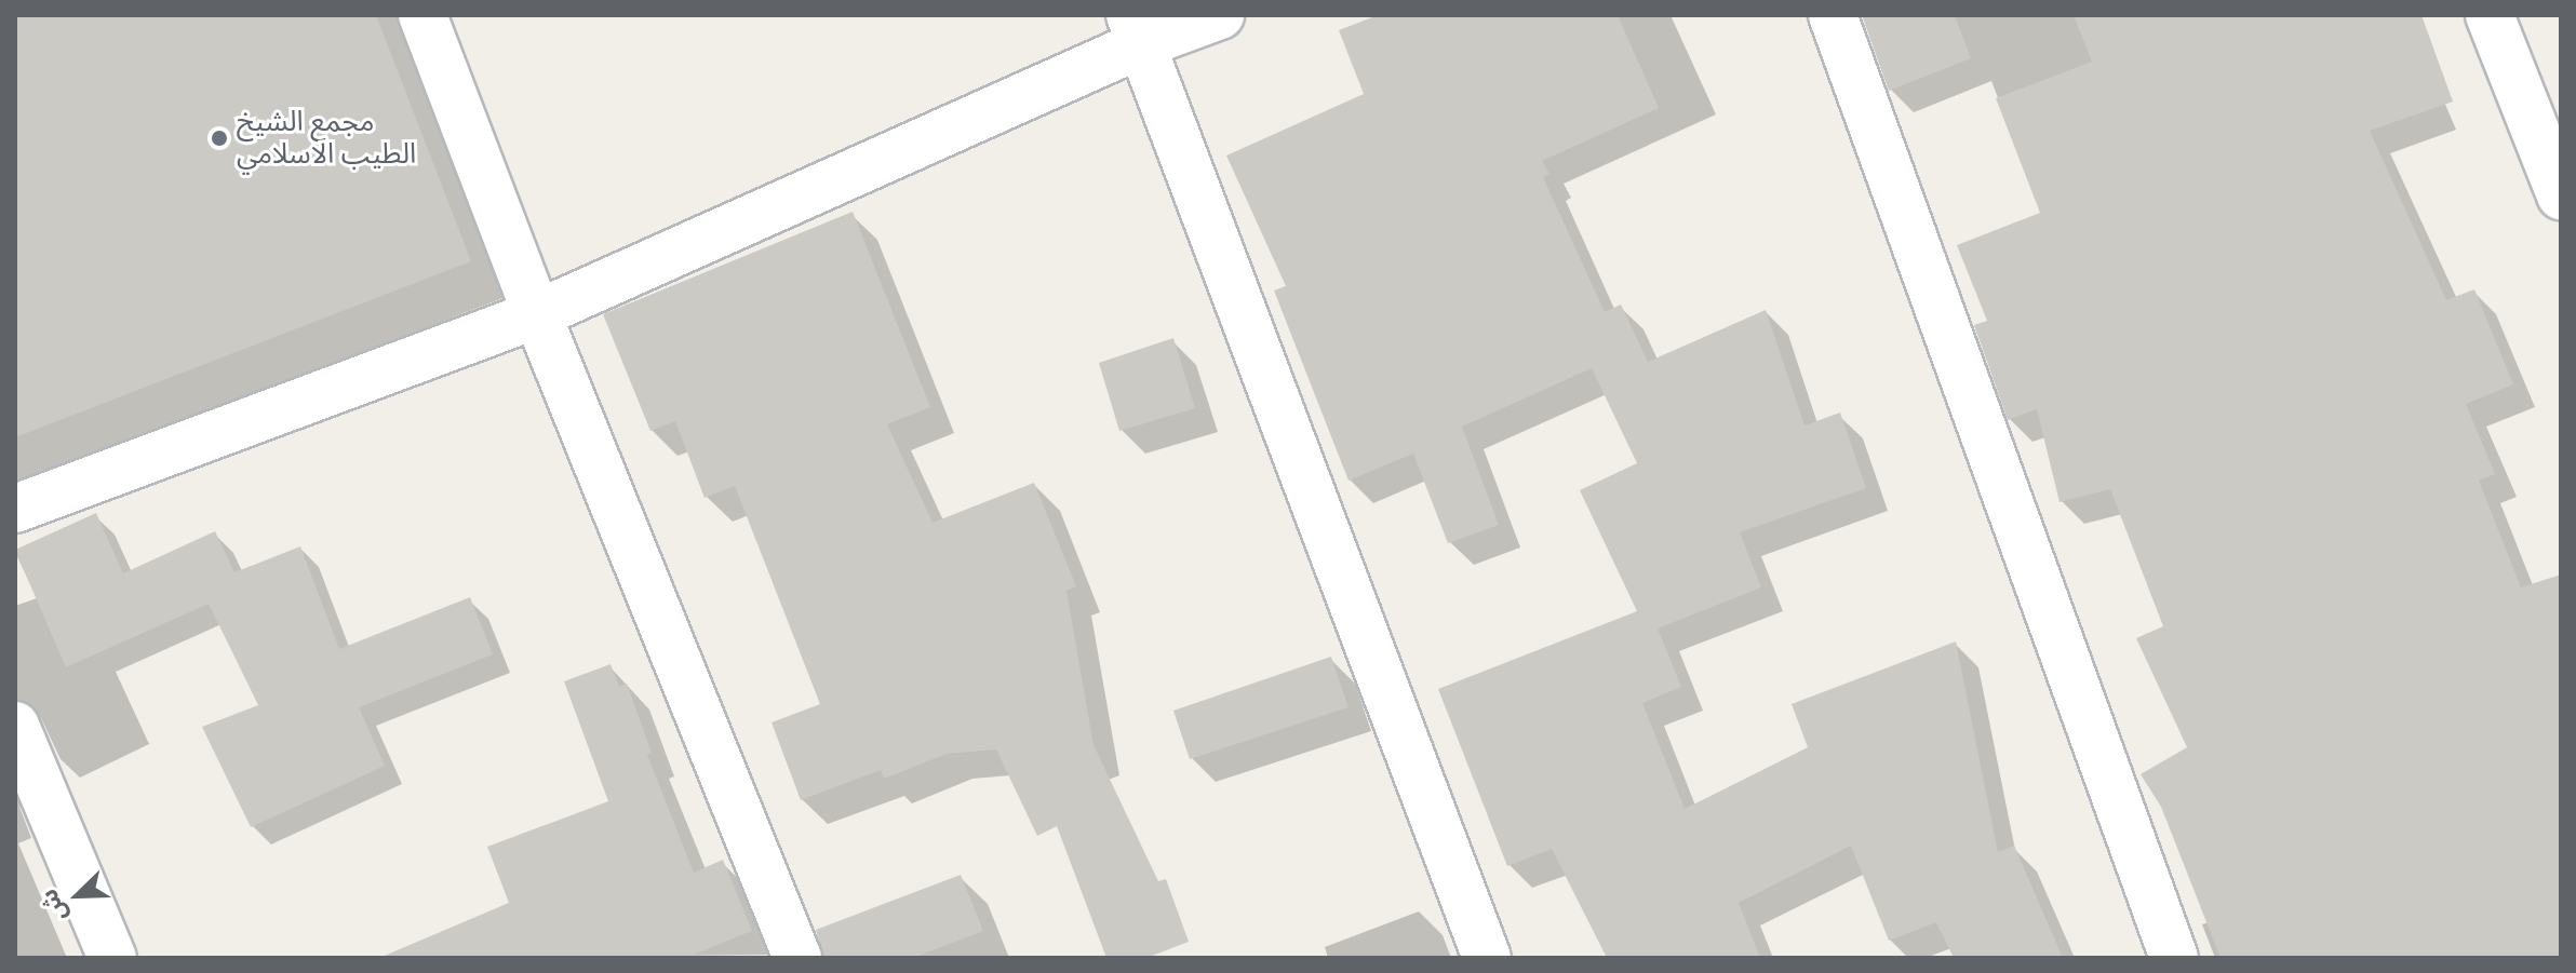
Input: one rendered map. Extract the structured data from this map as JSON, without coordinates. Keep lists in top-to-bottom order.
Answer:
{
  "places": ["مجمع الشيخ الطيب الاسلامي"],
  "north": "bottom left"
}
